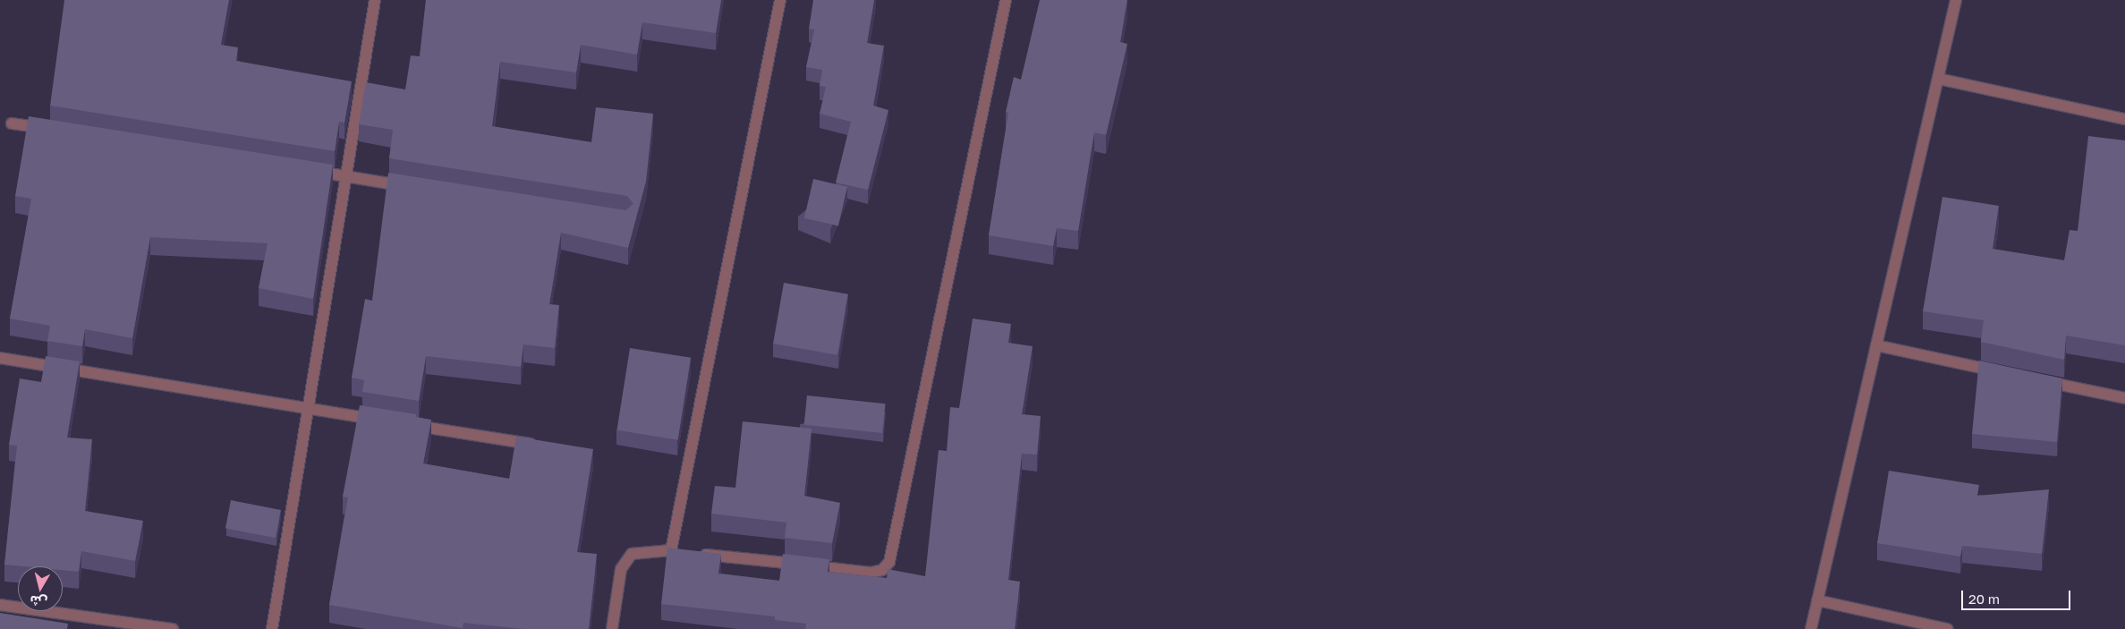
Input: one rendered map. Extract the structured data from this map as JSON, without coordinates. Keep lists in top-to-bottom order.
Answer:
{
  "scale_bar": "20 m",
  "north": "bottom"
}
